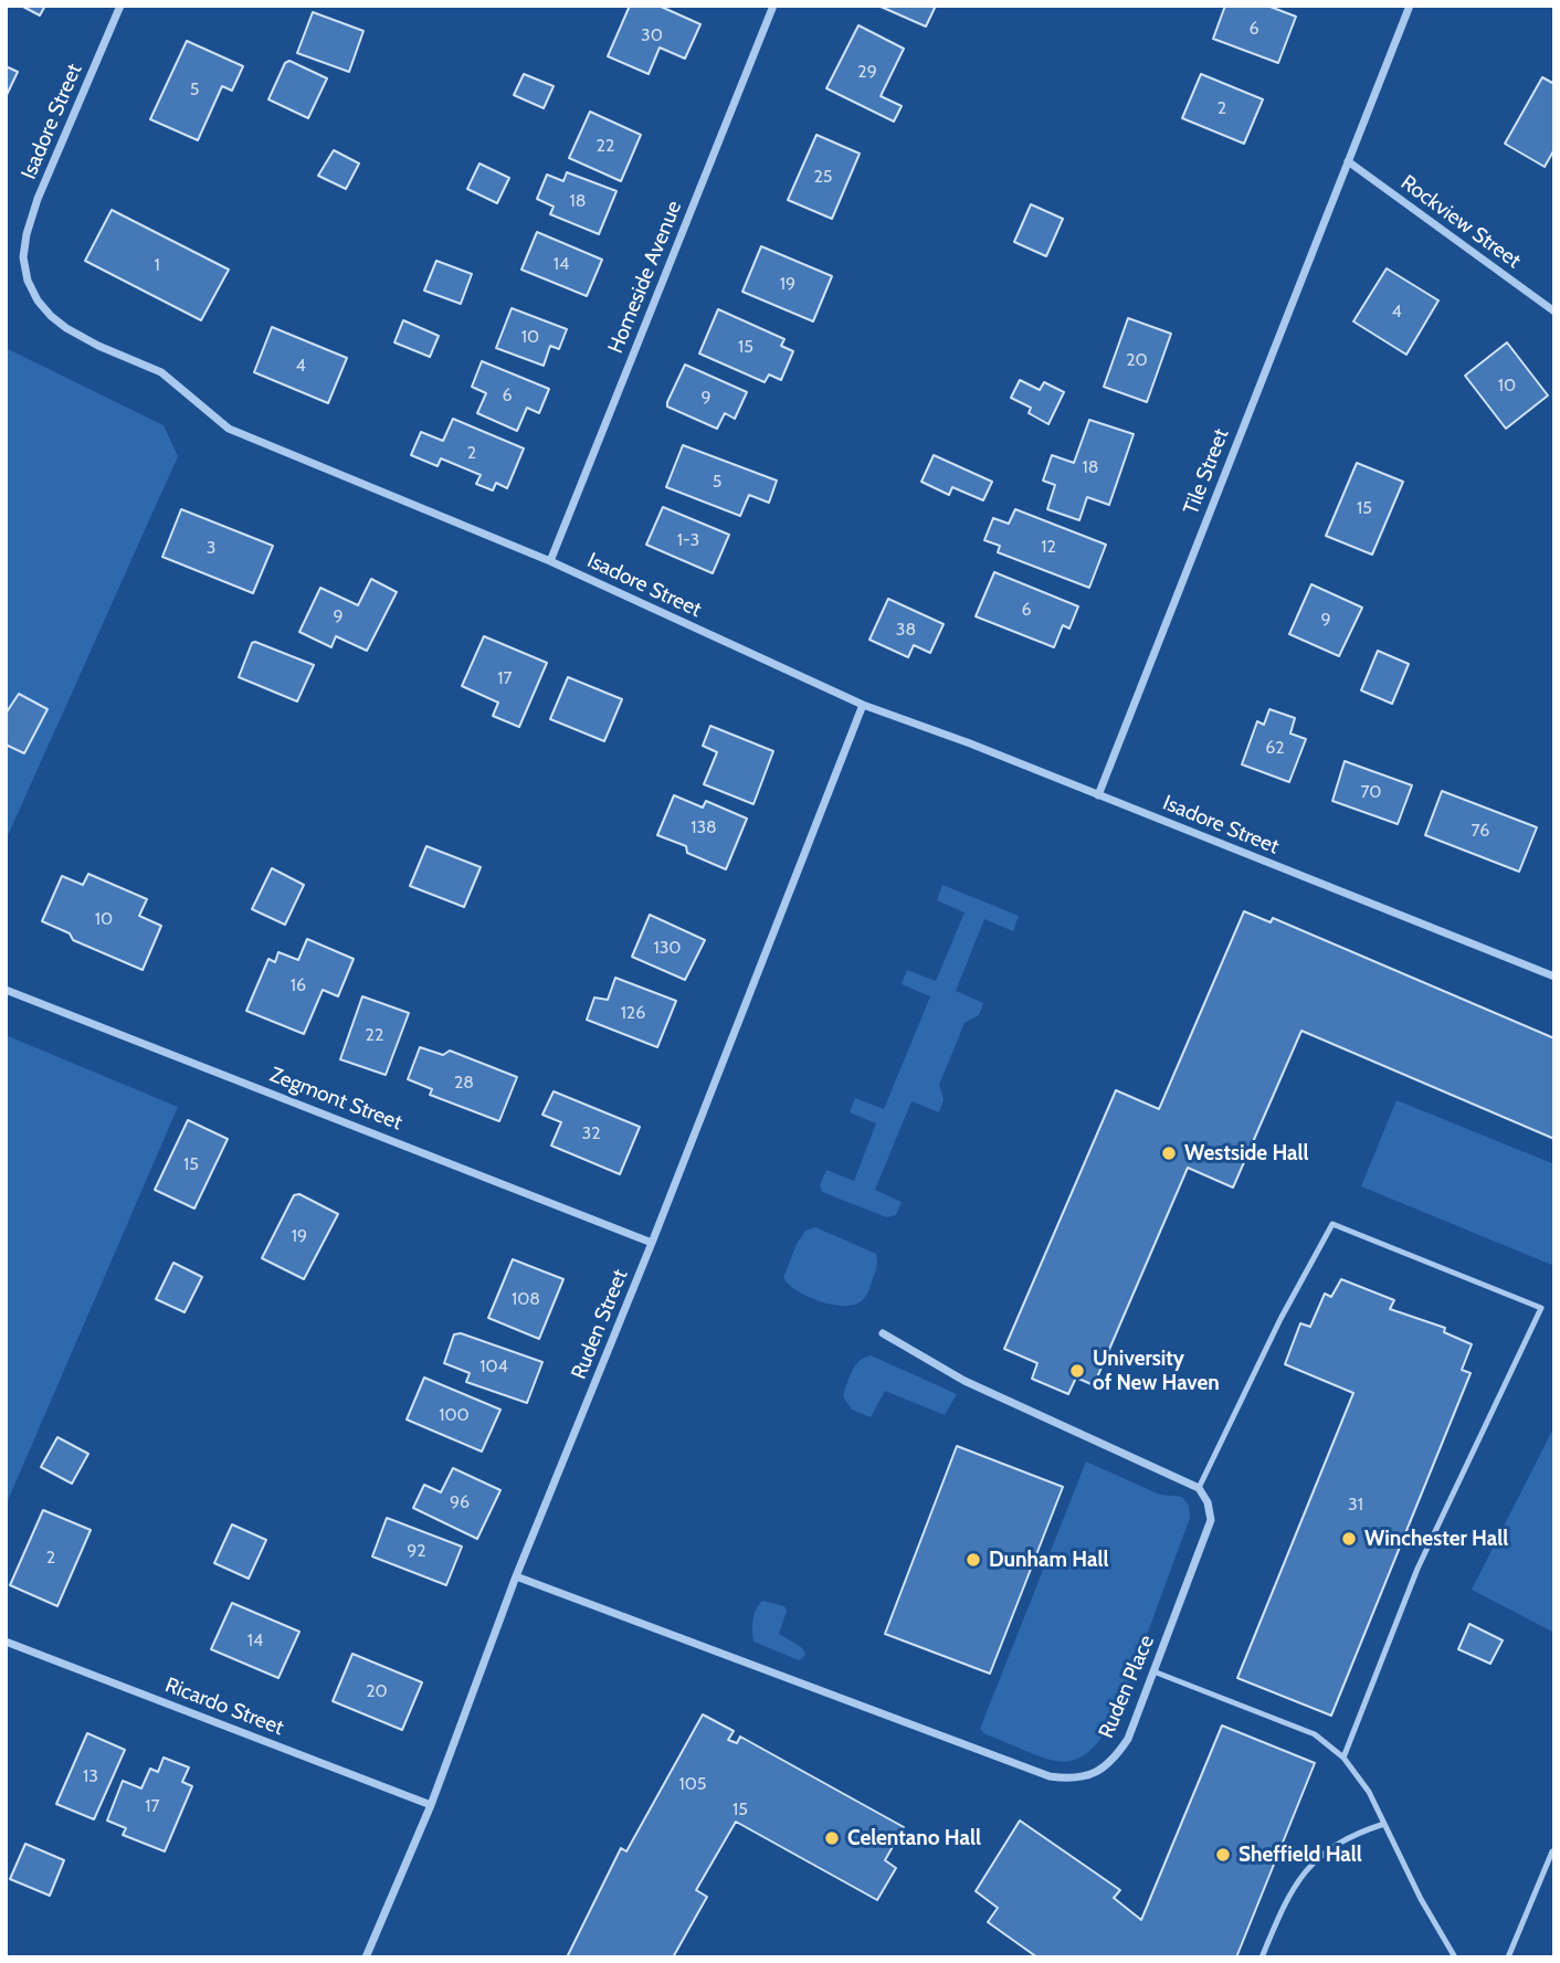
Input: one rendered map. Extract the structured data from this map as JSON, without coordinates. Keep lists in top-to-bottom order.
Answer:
{
  "streets": {
    "street": [
      "Isadore Street",
      "Rockview Street",
      "Homeside Avenue",
      "Tile Street",
      "Zegmont Street",
      "Ruden Street",
      "Ruden Place",
      "Ricardo Street"
    ]
  },
  "crossings": [
    ["Isadore Street", "Homeside Avenue"],
    ["Isadore Street", "Tile Street"],
    ["Isadore Street", "Ruden Street"],
    ["Rockview Street", "Tile Street"],
    ["Zegmont Street", "Ruden Street"],
    ["Ruden Street", "Ruden Place"],
    ["Ruden Street", "Ricardo Street"]
  ],
  "places": [
    "Westside Hall",
    "University of New Haven",
    "Winchester Hall",
    "Dunham Hall",
    "Celentano Hall",
    "Sheffield Hall"
  ],
  "house_numbers": [
    "6",
    "30",
    "29",
    "5",
    "2",
    "22",
    "25",
    "18",
    "14",
    "1",
    "19",
    "4",
    "10",
    "15",
    "20",
    "4",
    "10",
    "6",
    "9",
    "2",
    "18",
    "5",
    "15",
    "1-3",
    "12",
    "3",
    "6",
    "9",
    "9",
    "38",
    "17",
    "62",
    "70",
    "138",
    "76",
    "10",
    "130",
    "16",
    "126",
    "22",
    "28",
    "32",
    "15",
    "19",
    "108",
    "104",
    "100",
    "96",
    "31",
    "92",
    "2",
    "14",
    "20",
    "13",
    "105",
    "17",
    "15"
  ]
}
